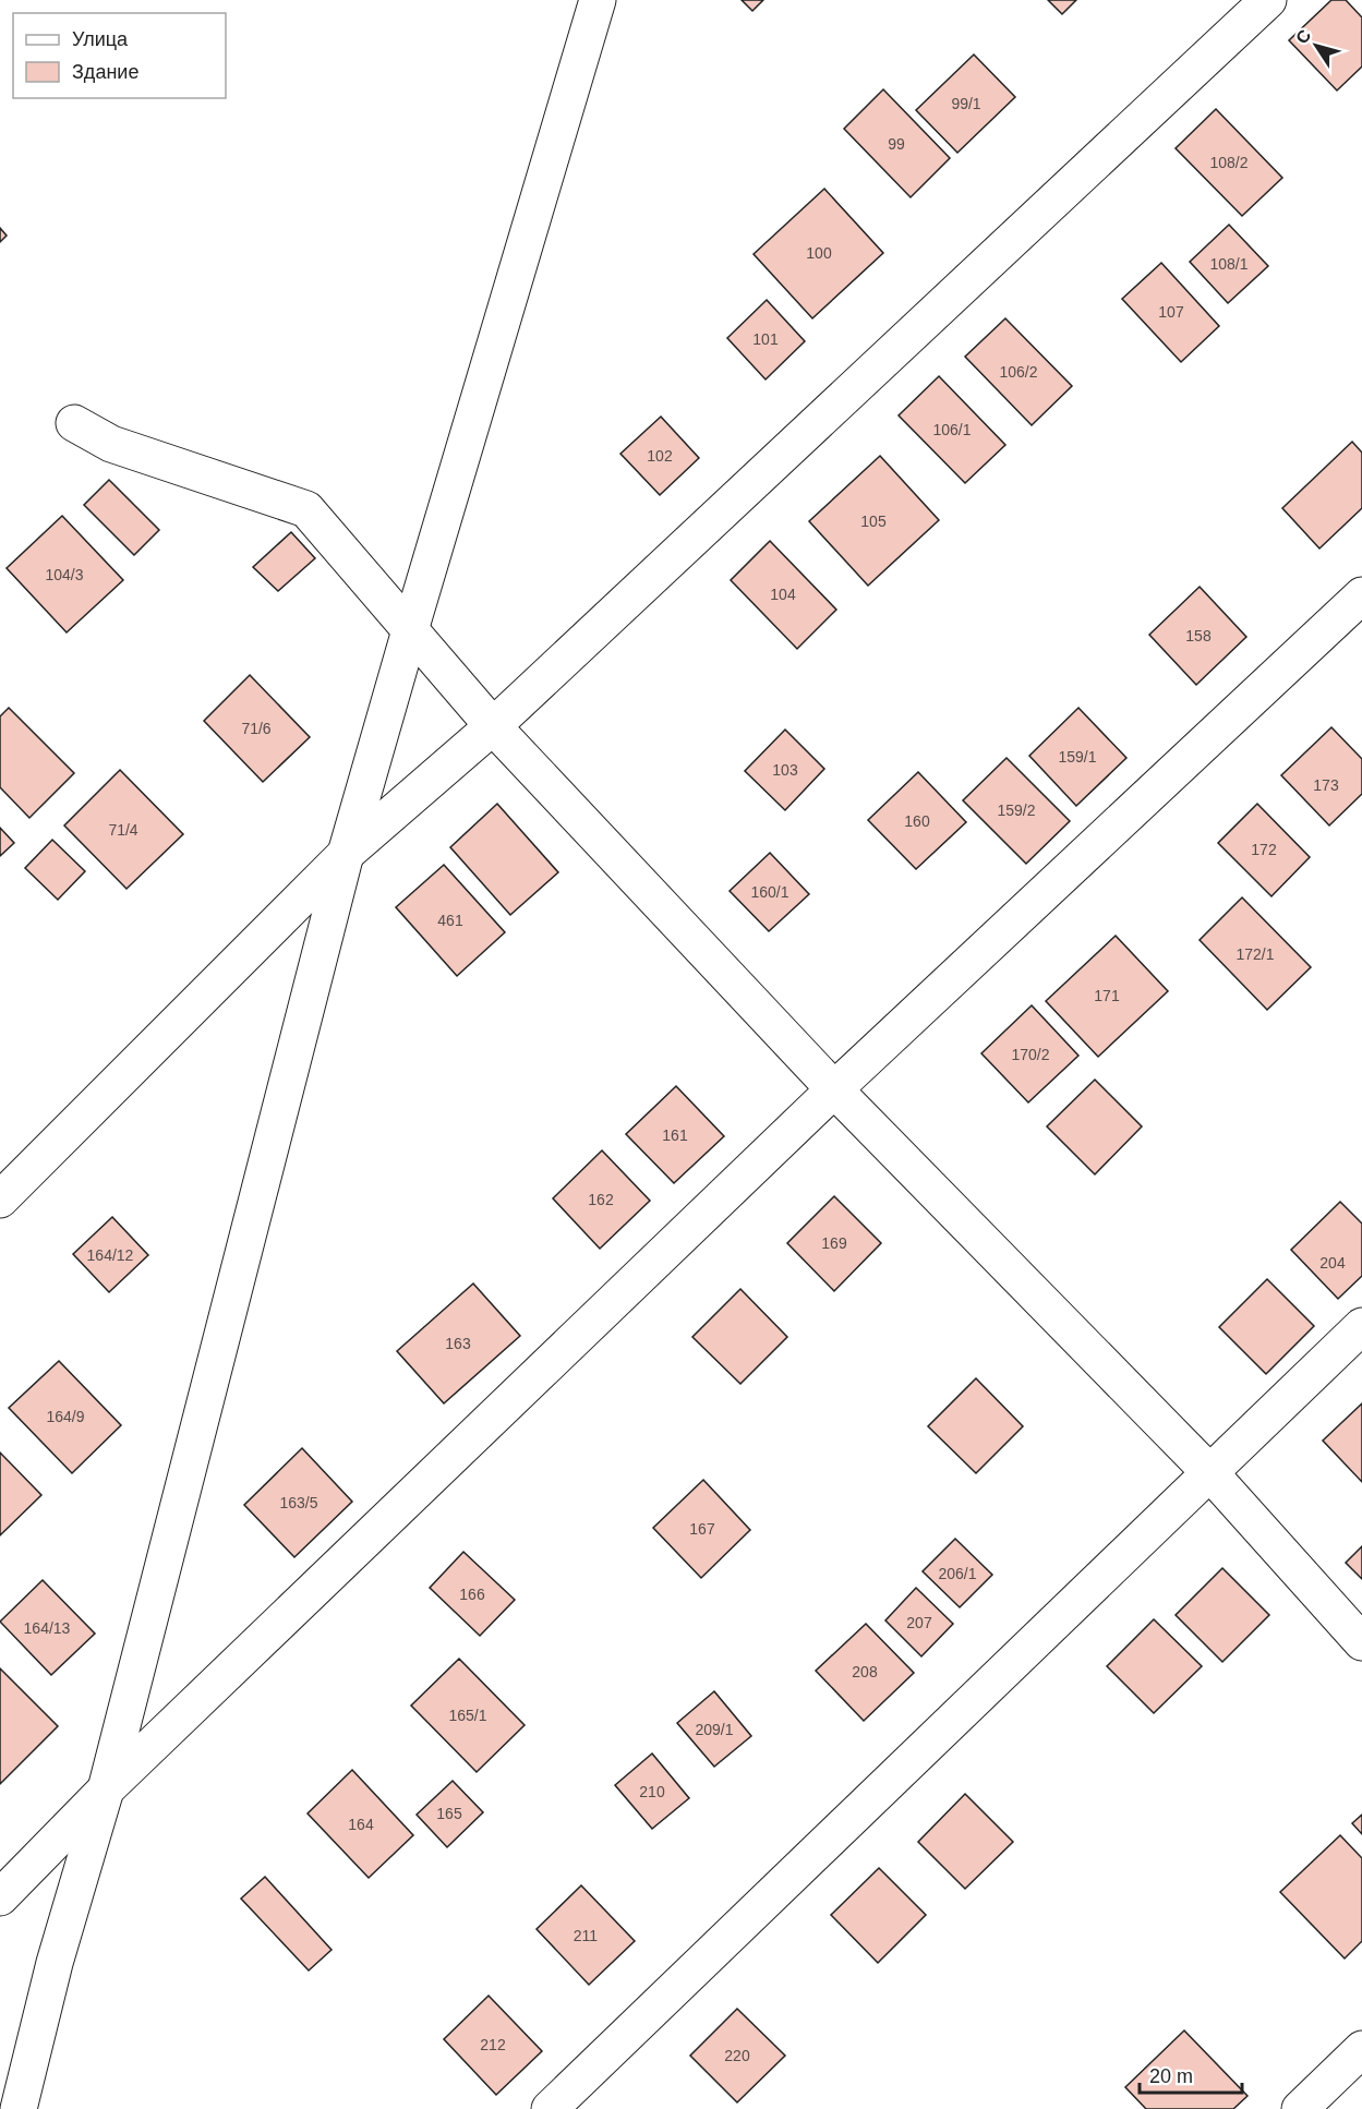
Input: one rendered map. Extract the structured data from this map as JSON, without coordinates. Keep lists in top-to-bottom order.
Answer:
{
  "house_numbers": [
    "99/1",
    "99",
    "108/2",
    "100",
    "108/1",
    "107",
    "101",
    "106/2",
    "106/1",
    "102",
    "105",
    "104/3",
    "104",
    "158",
    "71/6",
    "159/1",
    "103",
    "173",
    "159/2",
    "160",
    "71/4",
    "172",
    "160/1",
    "461",
    "172/1",
    "171",
    "170/2",
    "161",
    "162",
    "169",
    "164/12",
    "204",
    "163",
    "164/9",
    "163/5",
    "167",
    "206/1",
    "166",
    "207",
    "164/13",
    "208",
    "165/1",
    "209/1",
    "210",
    "165",
    "164",
    "211",
    "212",
    "220"
  ],
  "legend": ["Улица", "Здание"],
  "scale_bar": "20 m",
  "north": "top left"
}
